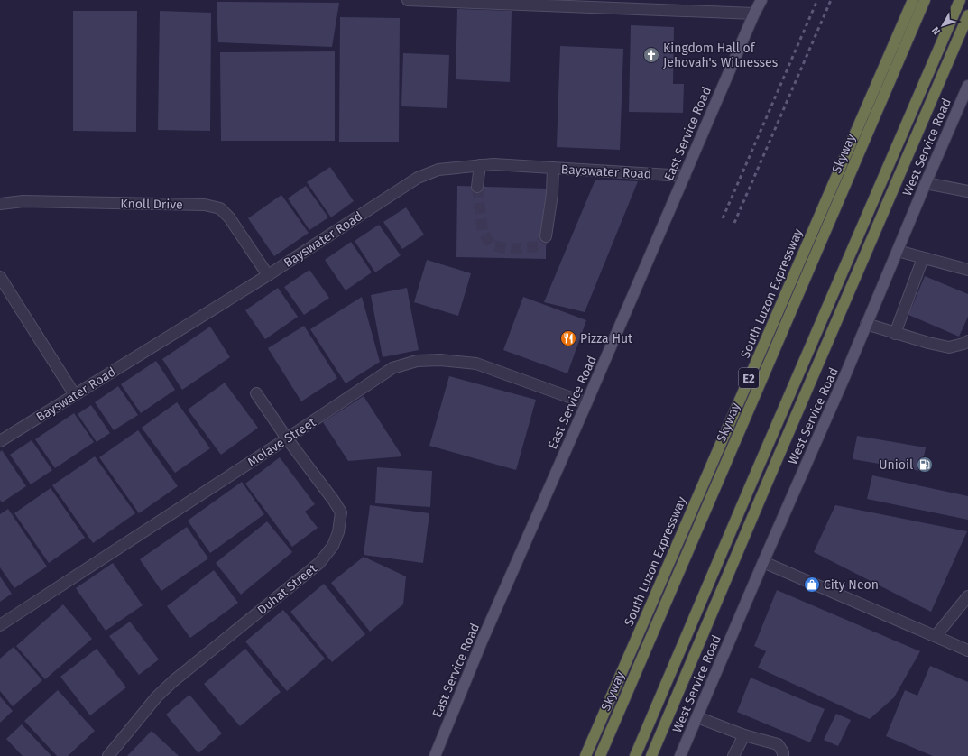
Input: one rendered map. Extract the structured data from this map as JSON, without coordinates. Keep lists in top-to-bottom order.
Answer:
{
  "streets": {
    "highway": ["Skyway", "South Luzon Expressway", "E2"],
    "main road": ["East Service Road", "West Service Road"],
    "street": [
      "Bayswater Road",
      "Knoll Drive",
      "Molave Street",
      "Duhat Street"
    ]
  },
  "crossings": [
    ["East Service Road", "Bayswater Road"],
    ["East Service Road", "Molave Street"],
    ["Bayswater Road", "Knoll Drive"],
    ["Molave Street", "Duhat Street"]
  ],
  "places": {
    "church": ["Kingdom Hall of Jehovah's Witnesses"],
    "restaurant": ["Pizza Hut"],
    "fuel station": ["Unioil"],
    "shop": ["City Neon"]
  },
  "north": "bottom left"
}
